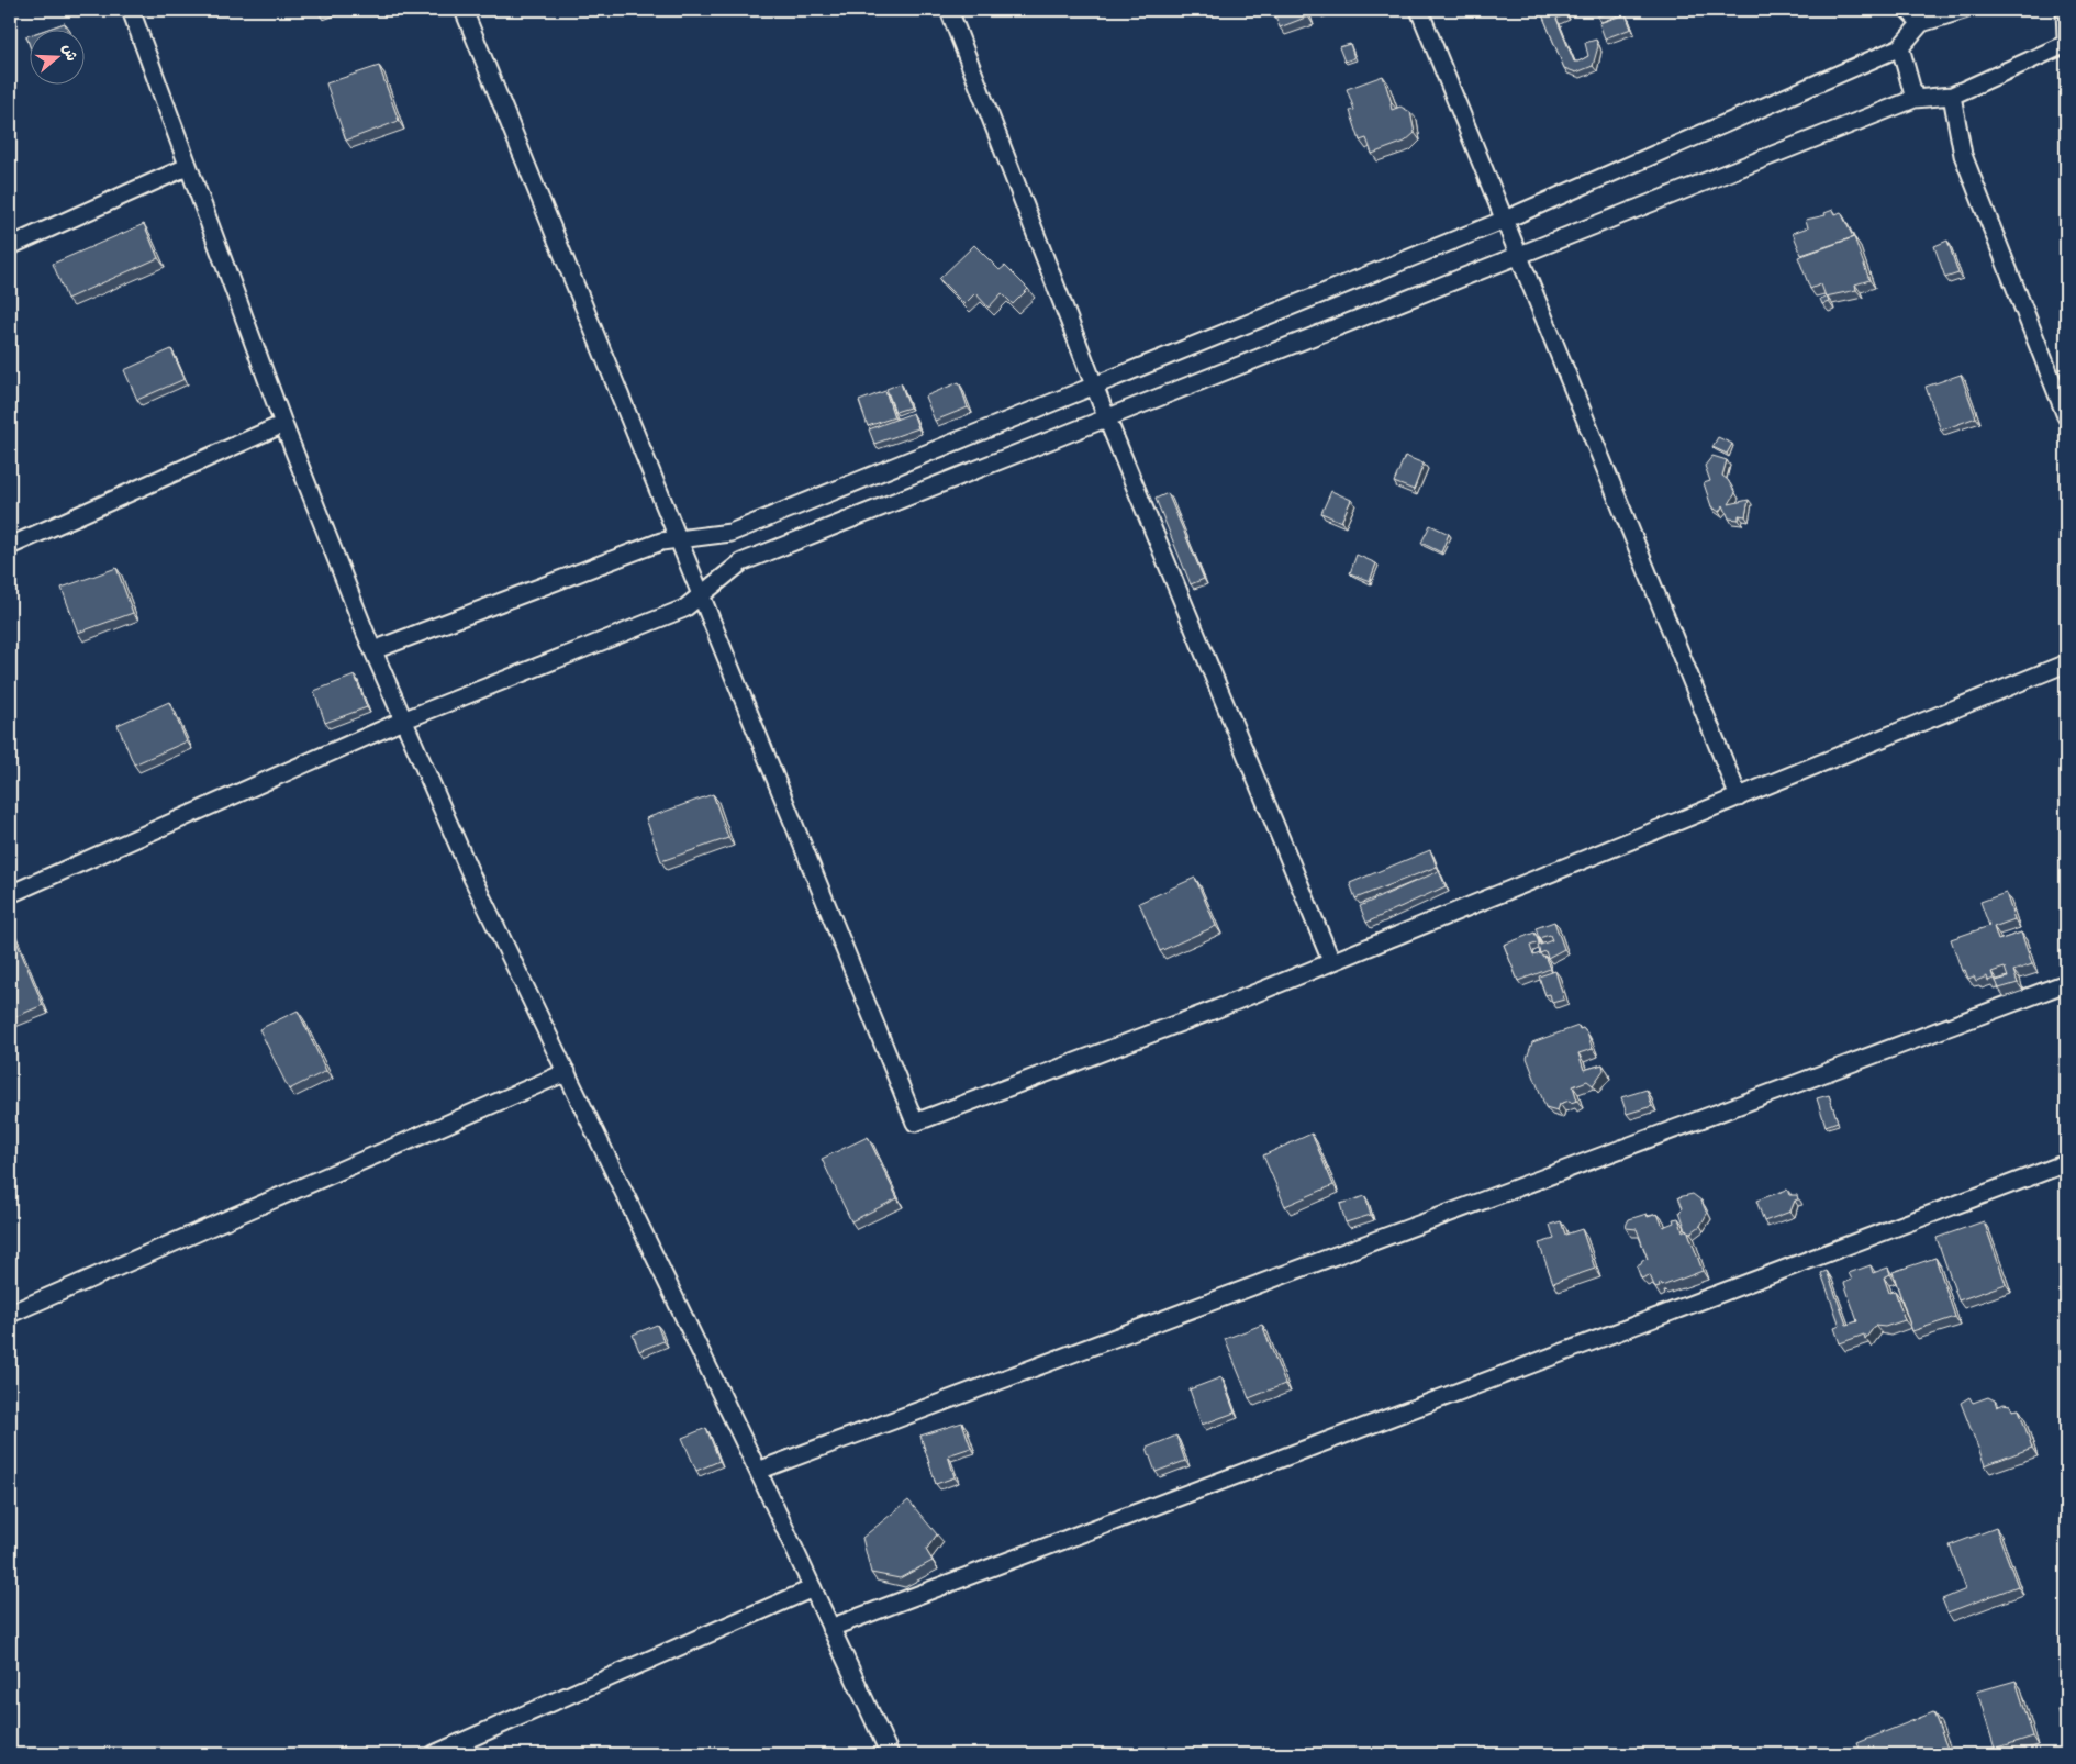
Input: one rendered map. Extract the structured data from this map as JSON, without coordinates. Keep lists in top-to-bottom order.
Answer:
{
  "north": "right"
}
